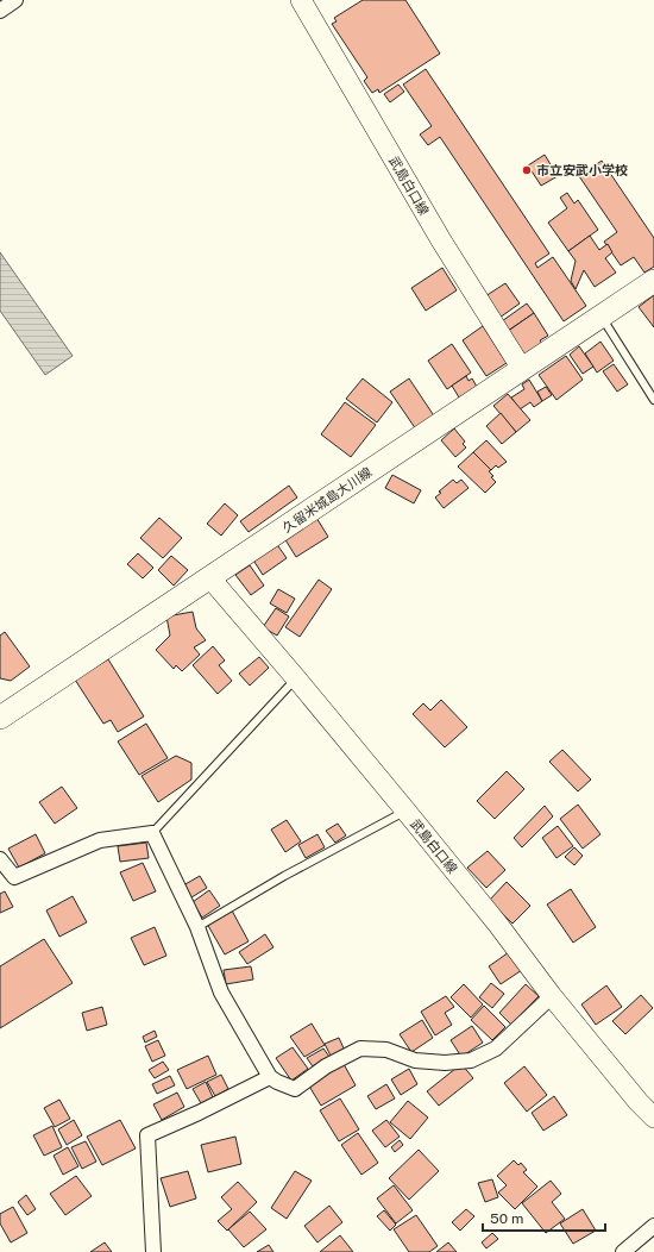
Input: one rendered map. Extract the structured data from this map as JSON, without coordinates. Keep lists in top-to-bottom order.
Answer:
{
  "streets": {
    "main road": ["武島白口線", "久留米城島大川線"]
  },
  "crossings": [
    ["武島白口線", "久留米城島大川線"]
  ],
  "places": ["市立安武小学校"],
  "scale_bar": "50 m"
}
